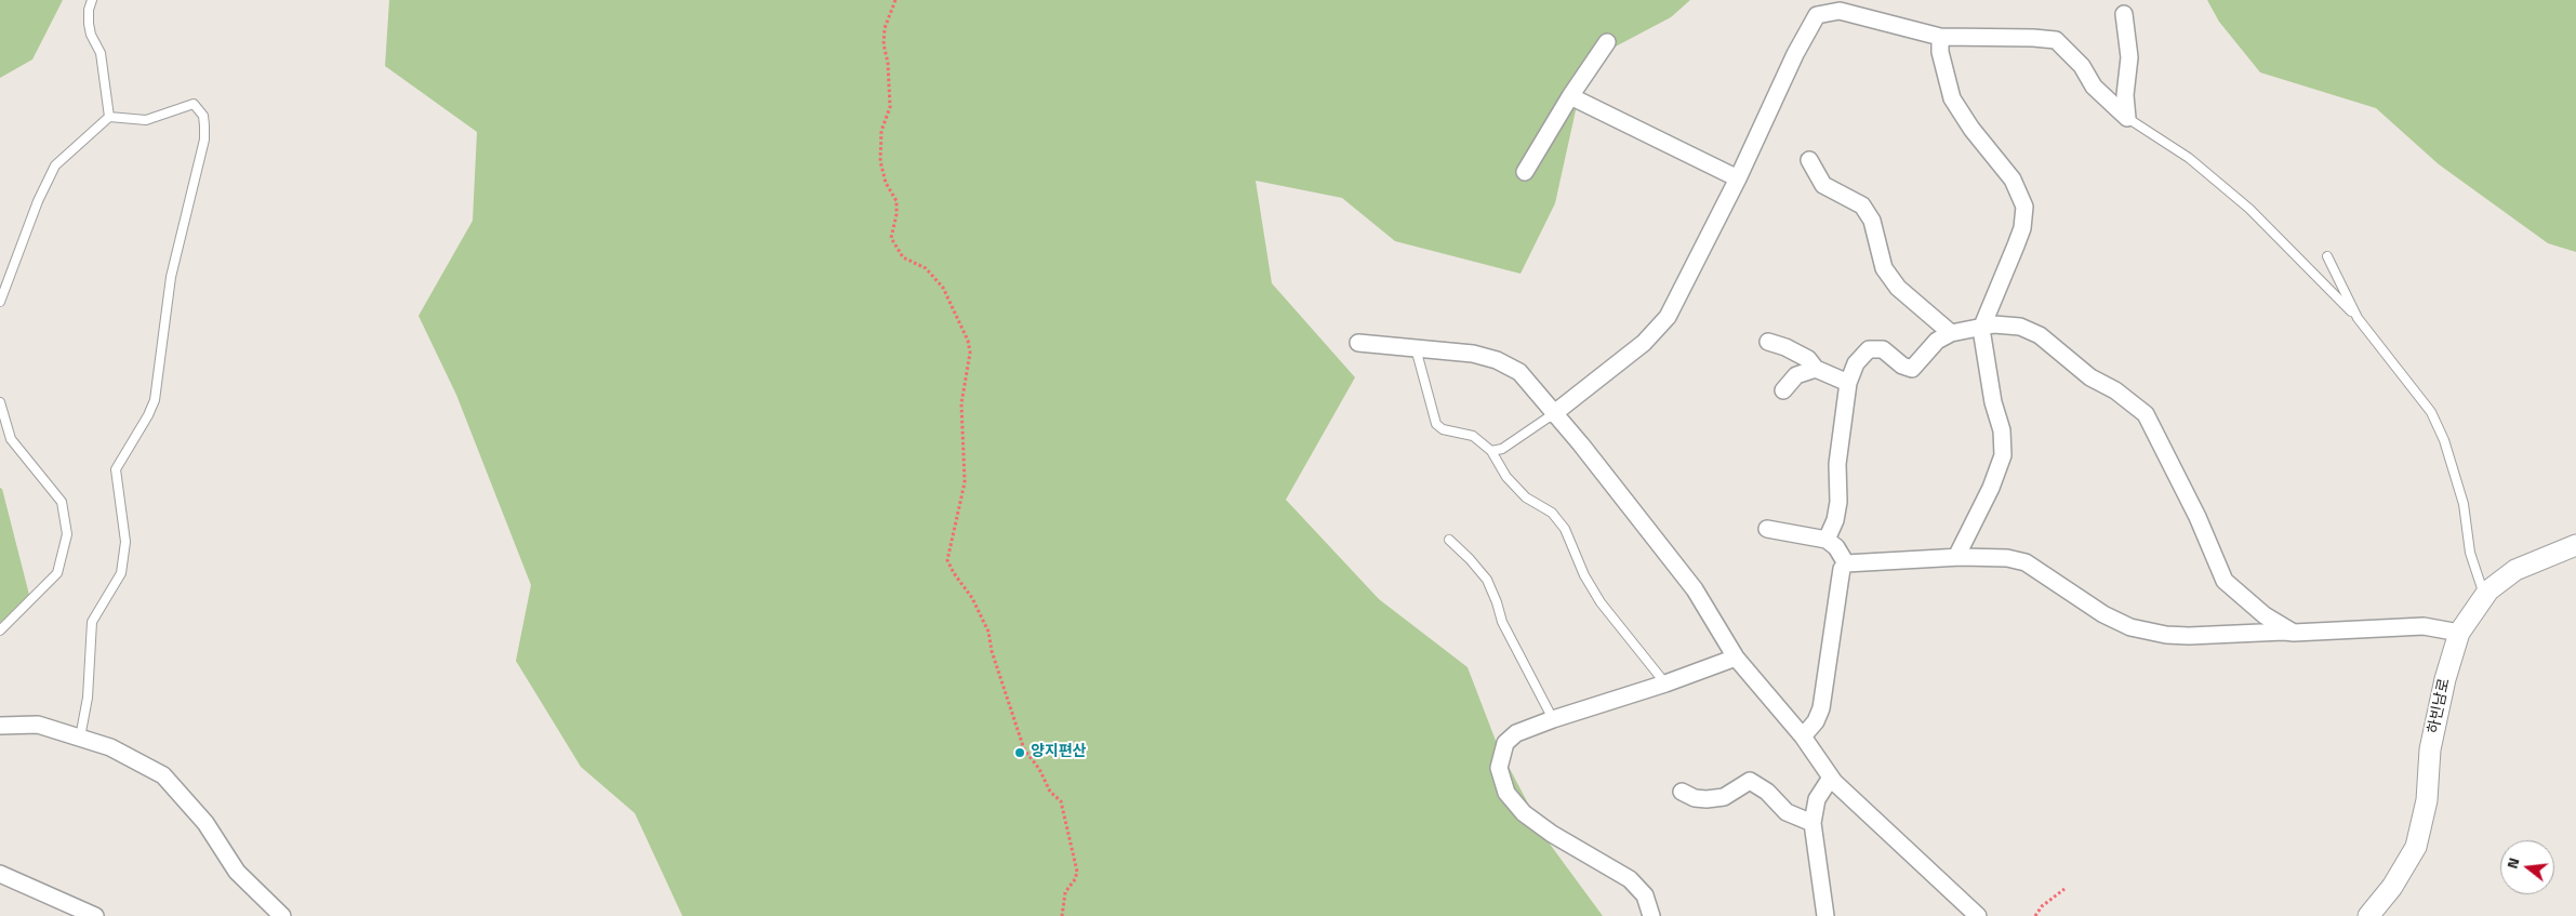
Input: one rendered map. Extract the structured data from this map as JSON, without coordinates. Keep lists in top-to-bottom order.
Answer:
{
  "streets": {
    "street": ["하빈남로"]
  },
  "places": ["양지편산"],
  "north": "left"
}
